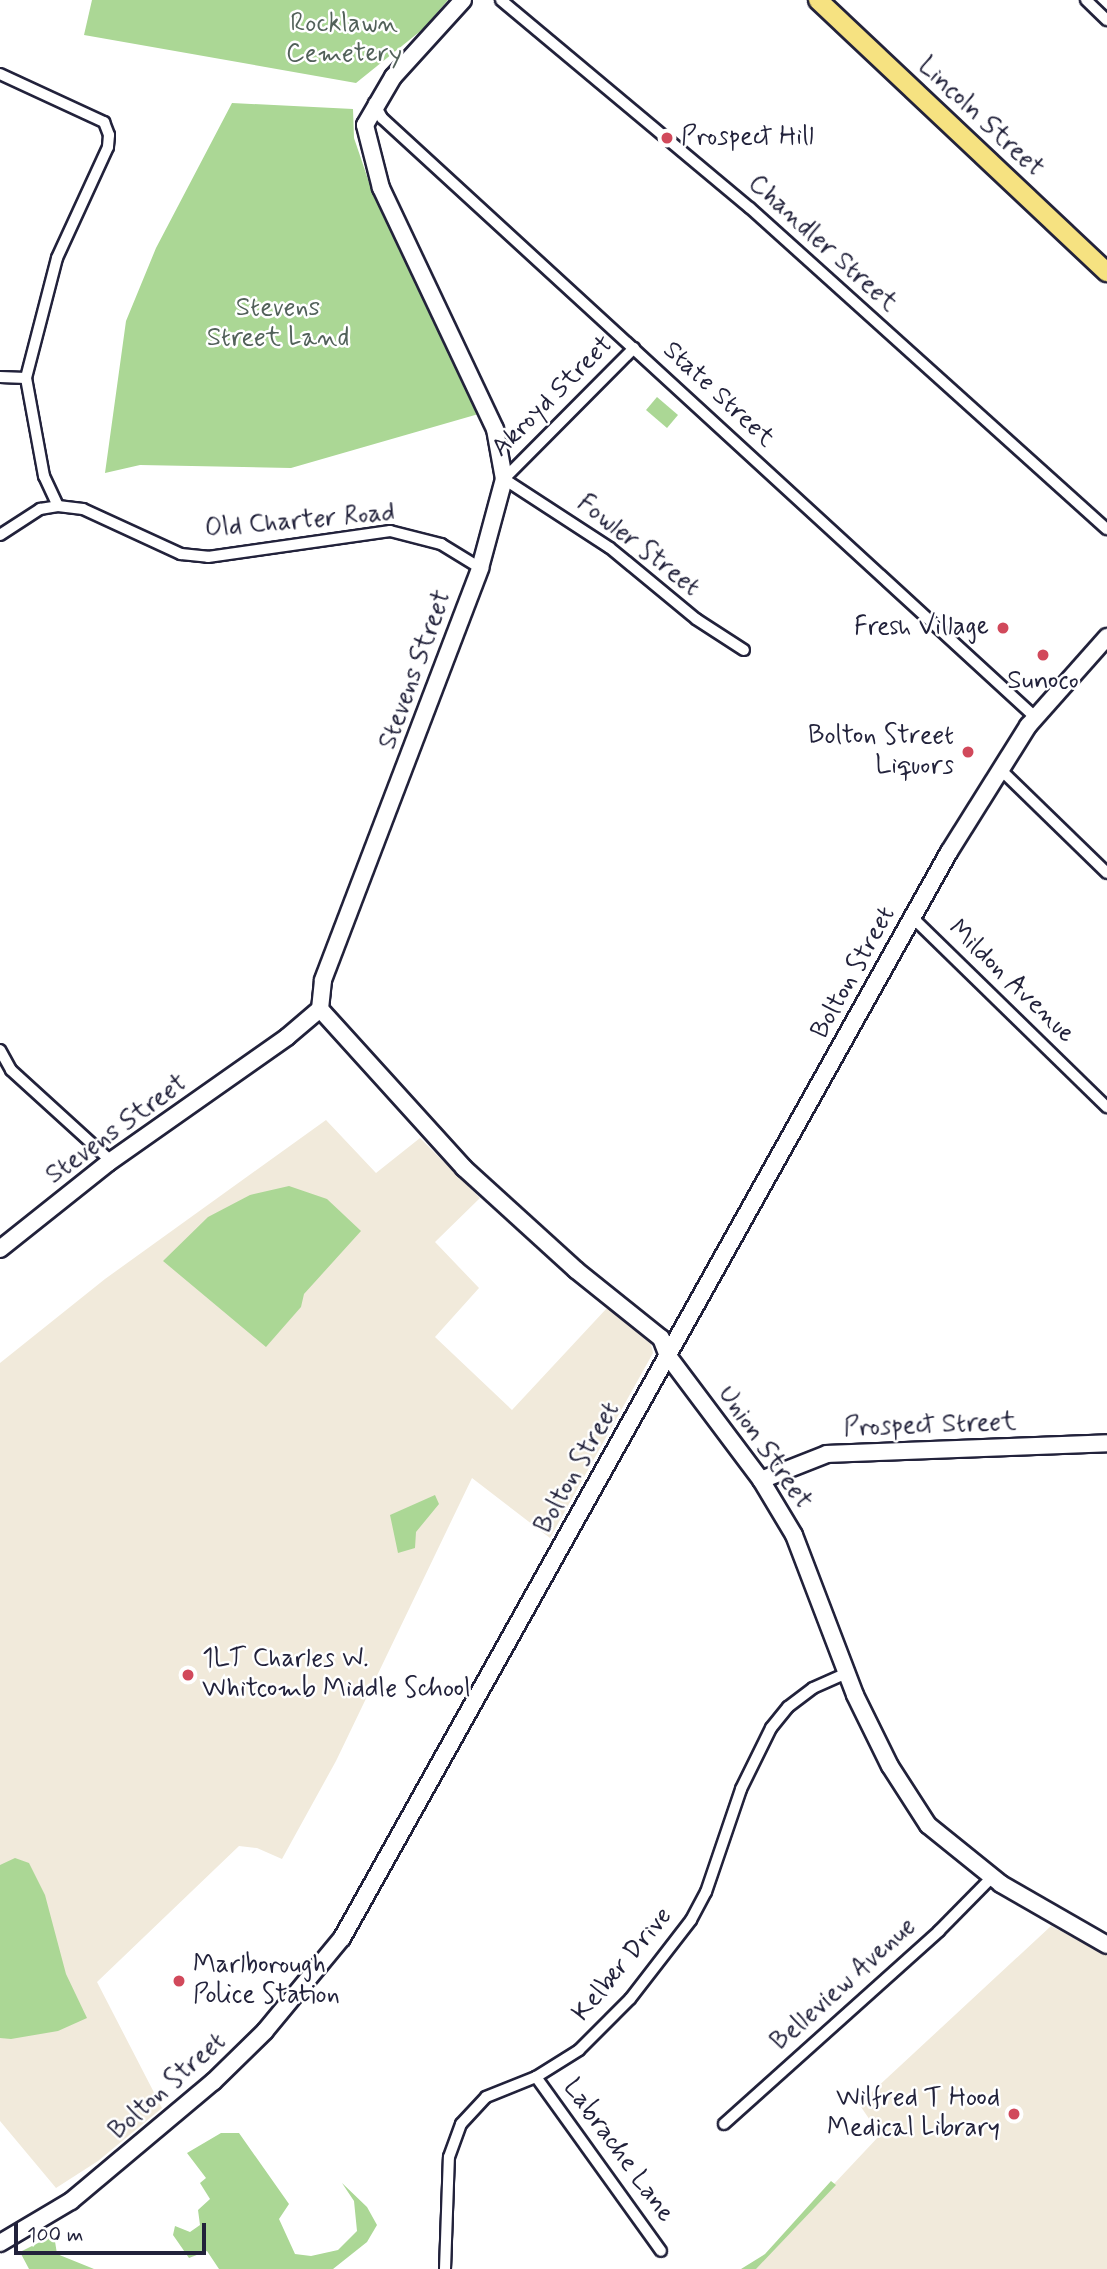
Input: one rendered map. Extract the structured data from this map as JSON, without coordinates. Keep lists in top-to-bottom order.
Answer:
{
  "streets": {
    "main road": ["Lincoln Street"],
    "street": [
      "Chandler Street",
      "State Street",
      "Akroyd Street",
      "Old Charter Road",
      "Fowler Street",
      "Stevens Street",
      "Bolton Street",
      "Mildon Avenue",
      "Prospect Street",
      "Union Street",
      "Kelber Drive",
      "Belleview Avenue",
      "Labrache Lane"
    ]
  },
  "crossings": [
    ["State Street", "Akroyd Street"],
    ["State Street", "Stevens Street"],
    ["State Street", "Bolton Street"],
    ["Akroyd Street", "Fowler Street"],
    ["Akroyd Street", "Stevens Street"],
    ["Old Charter Road", "Stevens Street"],
    ["Fowler Street", "Stevens Street"],
    ["Stevens Street", "Union Street"],
    ["Bolton Street", "Mildon Avenue"],
    ["Bolton Street", "Union Street"],
    ["Prospect Street", "Union Street"],
    ["Union Street", "Kelber Drive"],
    ["Union Street", "Belleview Avenue"],
    ["Kelber Drive", "Labrache Lane"]
  ],
  "parks": ["Rocklawn Cemetery", "Stevens Street Land"],
  "places": [
    "Prospect Hill",
    "Fresh Village",
    "Sunoco",
    "Bolton Street Liquors",
    "1LT Charles W. Whitcomb Middle School",
    "Marlborough Police Station",
    "Wilfred T Hood Medical Library"
  ],
  "scale_bar": "100 m"
}
